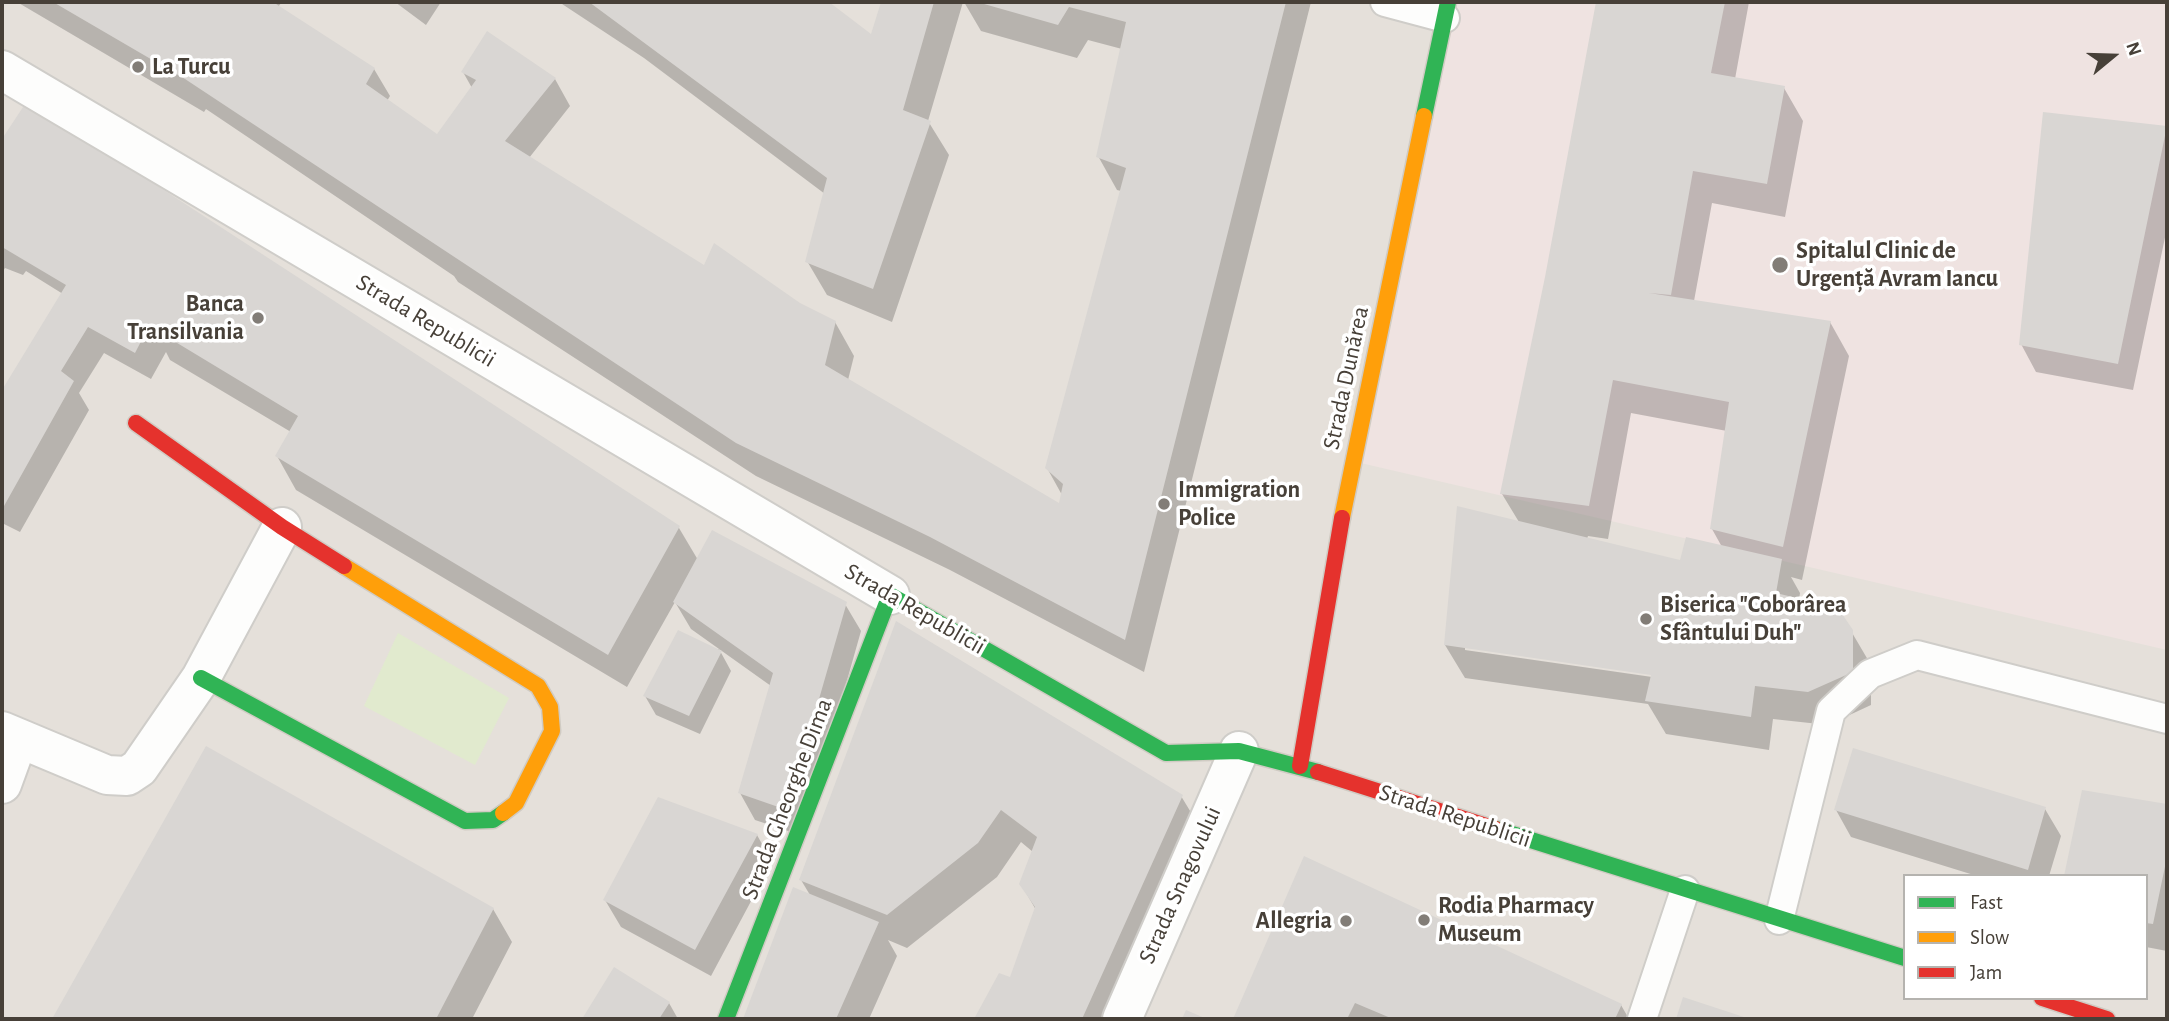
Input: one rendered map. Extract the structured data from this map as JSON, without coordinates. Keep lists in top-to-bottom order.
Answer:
{
  "streets": {
    "street": [
      "Strada Republicii",
      "Strada Dunărea",
      "Strada Gheorghe Dima",
      "Strada Snagovului"
    ]
  },
  "crossings": [
    ["Strada Republicii", "Strada Dunărea"],
    ["Strada Republicii", "Strada Gheorghe Dima"],
    ["Strada Republicii", "Strada Snagovului"]
  ],
  "places": [
    "La Turcu",
    "Spitalul Clinic de Urgență Avram Iancu",
    "Banca Transilvania",
    "Immigration Police",
    "Biserica \"Coborârea Sfântului Duh\"",
    "Rodia Pharmacy Museum",
    "Allegria"
  ],
  "legend": ["Fast", "Slow", "Jam"],
  "north": "right"
}
